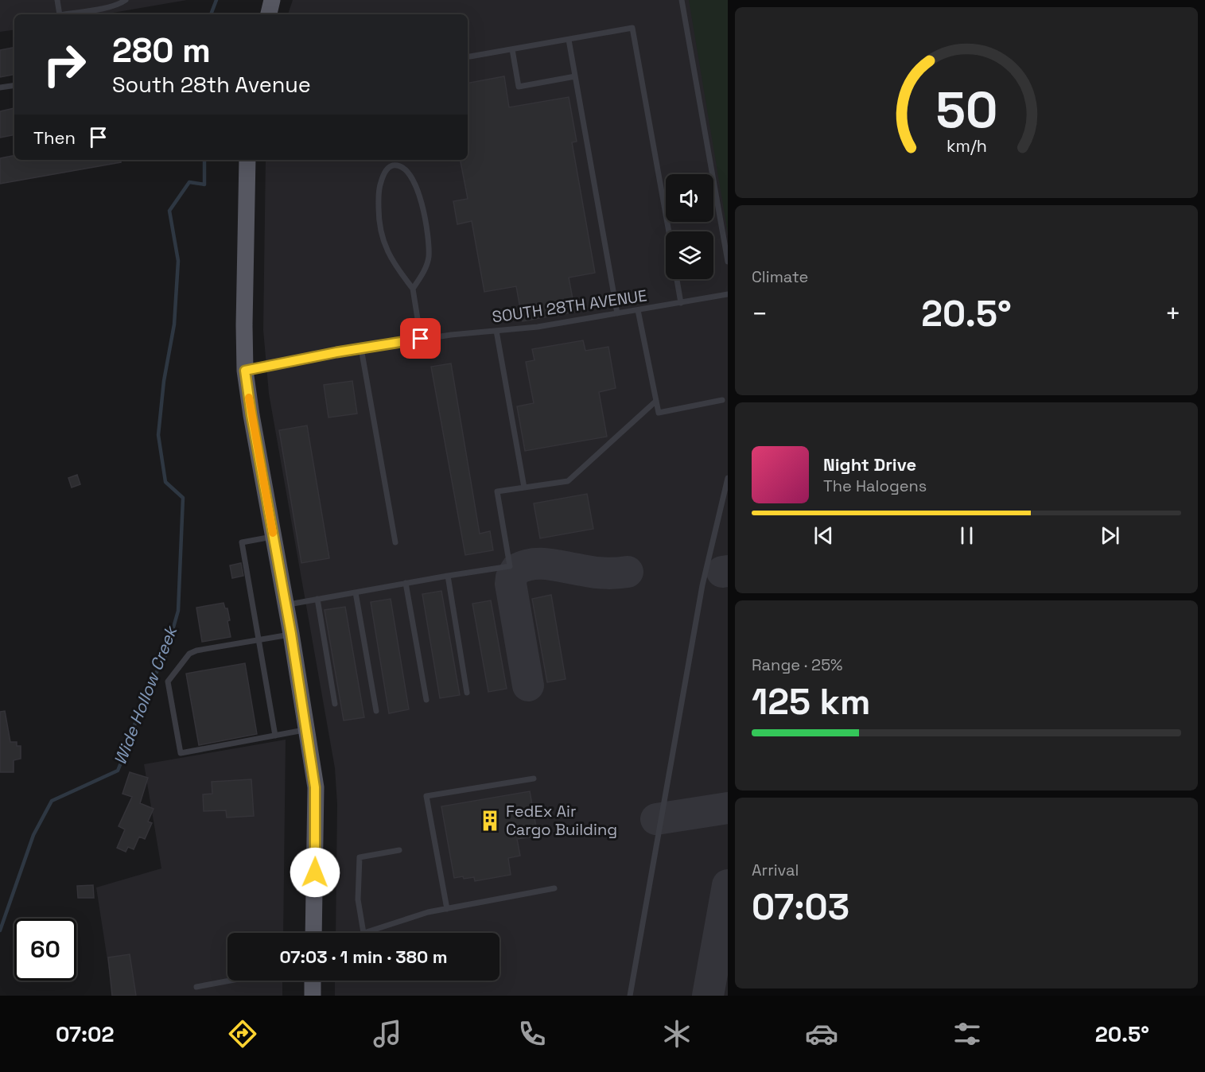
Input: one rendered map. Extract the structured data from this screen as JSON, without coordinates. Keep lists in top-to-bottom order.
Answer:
{
  "streets": {
    "lane": ["SOUTH 28TH AVENUE"]
  },
  "water": ["Wide Hollow Creek"],
  "places": {
    "building": ["FedEx Air Cargo Building"]
  },
  "page": {
    "turn": ["280 m", "South 28th Avenue"],
    "then": "Then",
    "tile": [
      "Climate",
      ["Range · 25%", "125 km"],
      ["Arrival", "07:03"]
    ],
    "heat": ["−", "20.5°", "+"],
    "song": ["Night Drive", "The Halogens"],
    "limit": "60",
    "trip": "07:03 · 1 min · 380 m",
    "tabs": ["07:02", "20.5°"],
    "gauge": ["50", "km/h"]
  }
}
